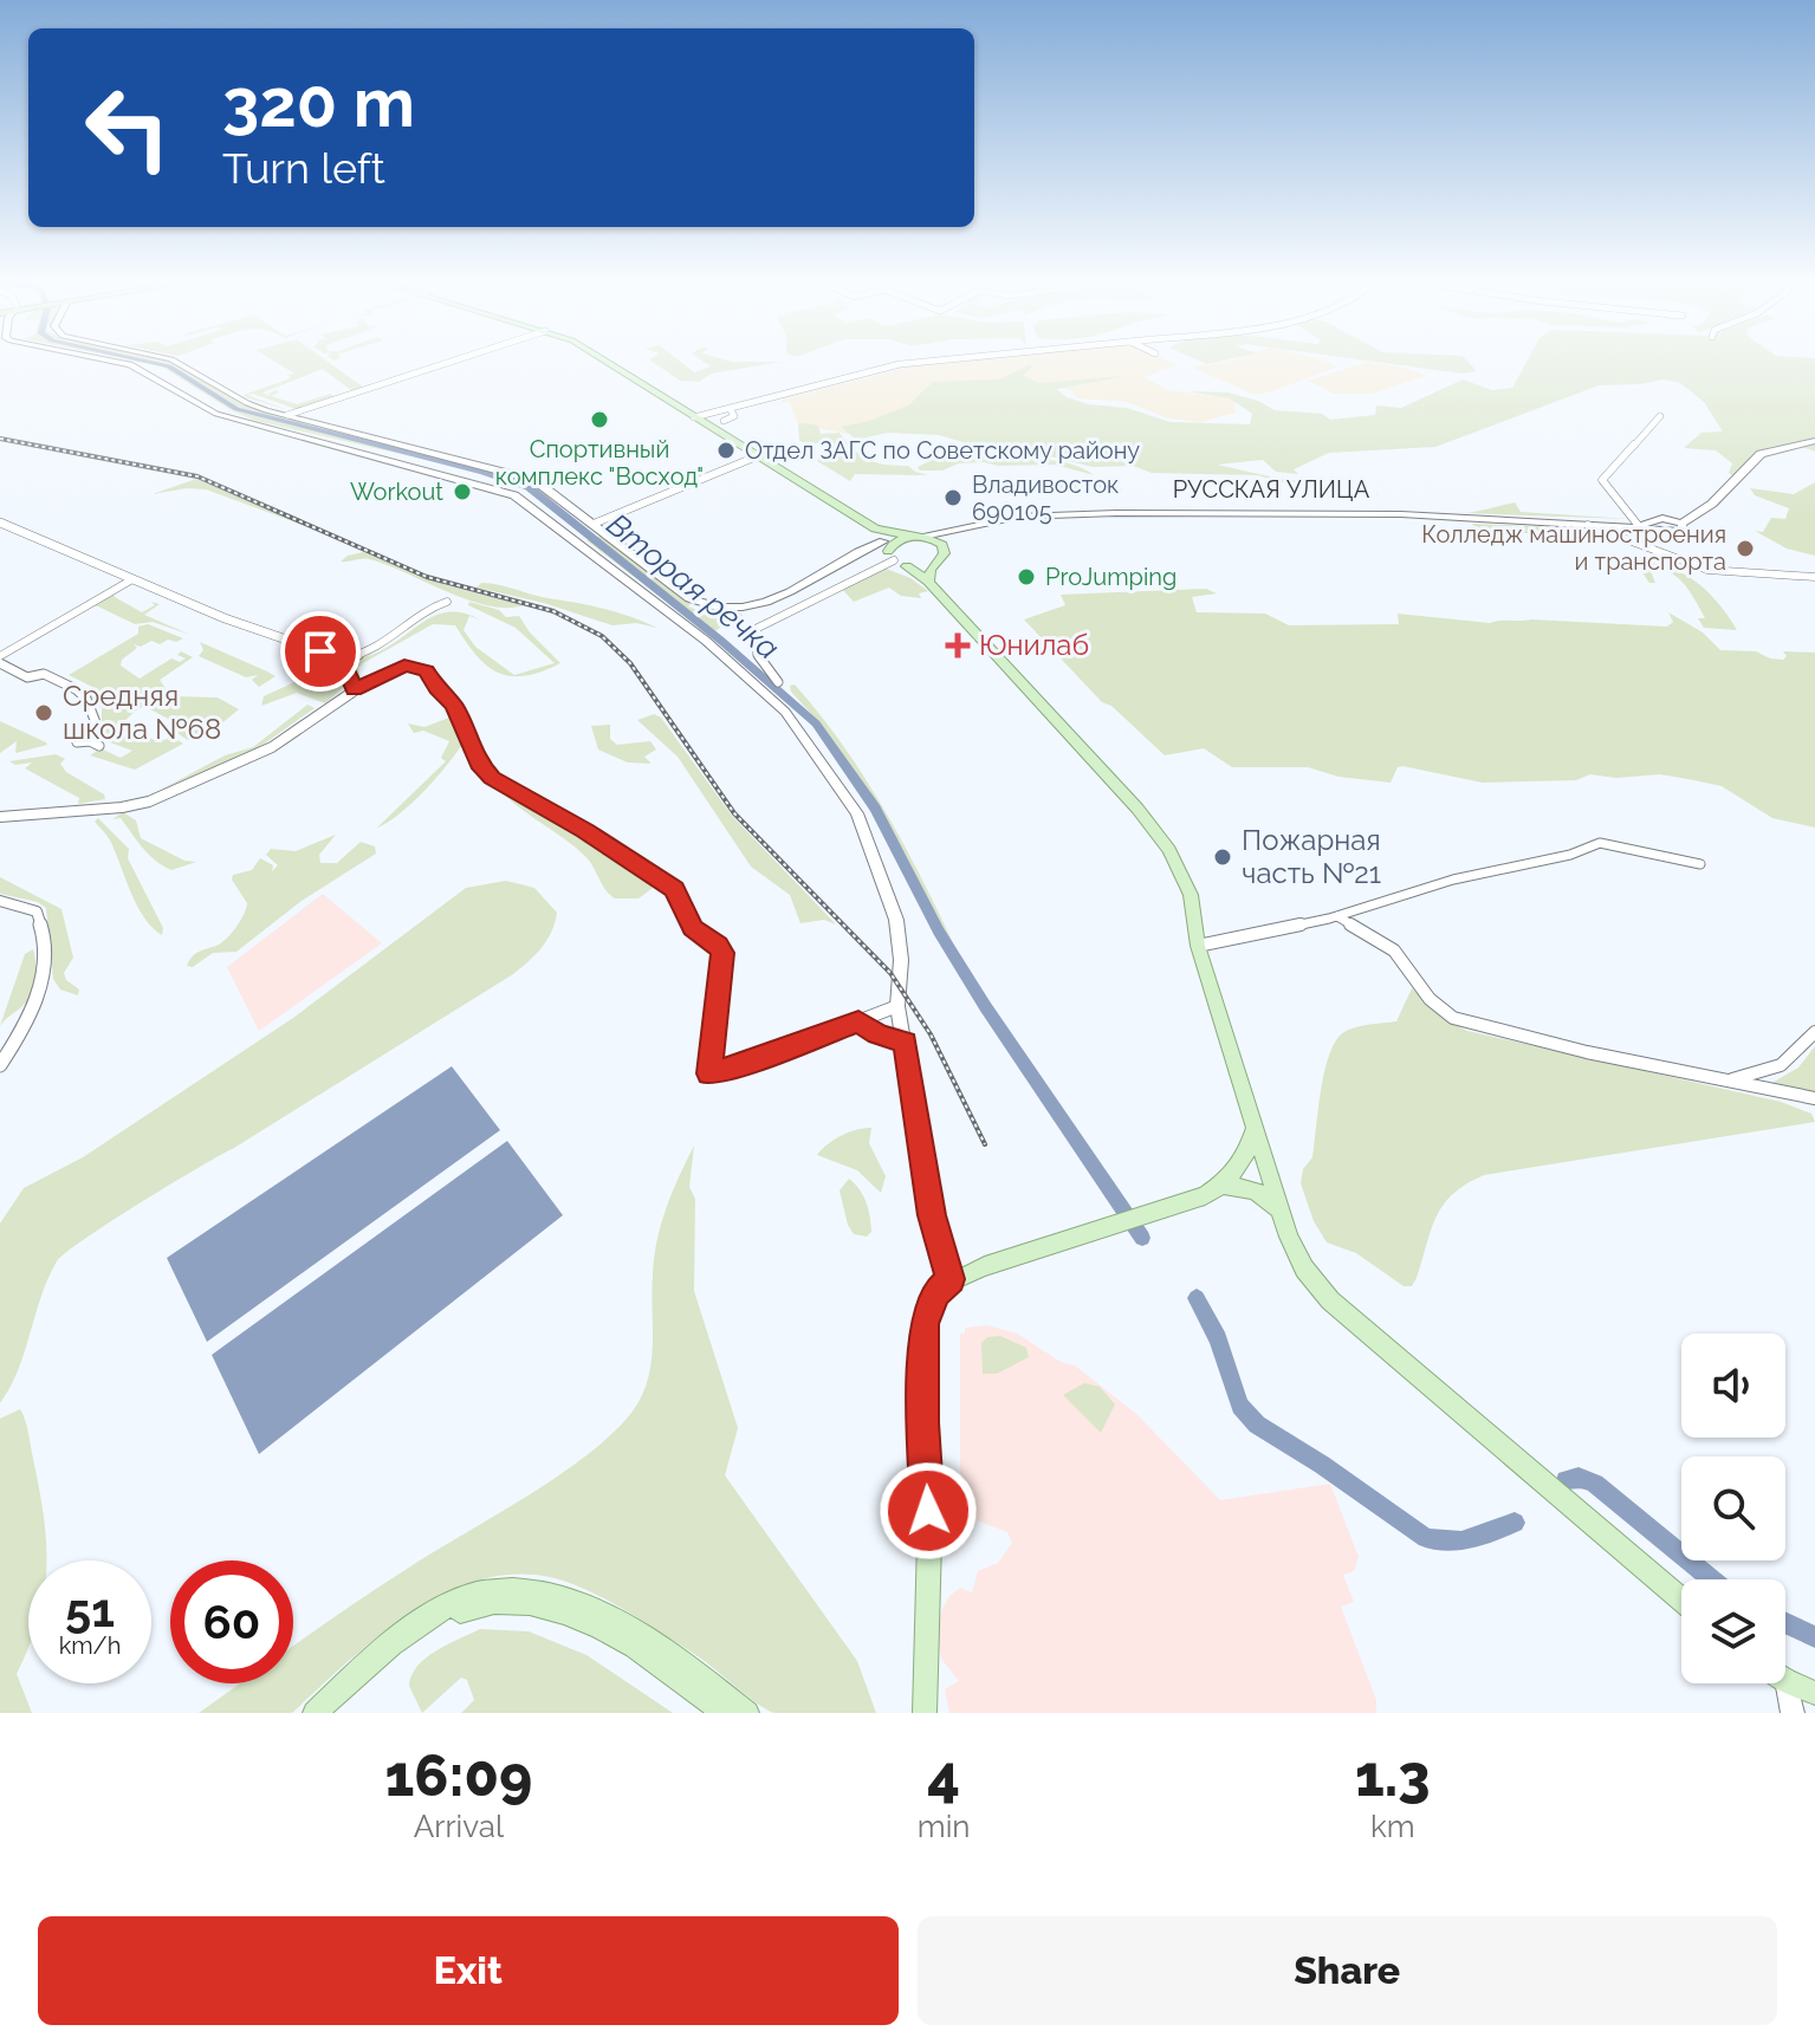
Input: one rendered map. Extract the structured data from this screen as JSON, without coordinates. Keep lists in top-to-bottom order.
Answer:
{
  "streets": {
    "main road": ["РУССКАЯ УЛИЦА"]
  },
  "water": ["Вторая речка"],
  "places": {
    "other": [
      "Спортивный комплекс \"Восход\"",
      "Отдел ЗАГС по Советскому району",
      "Workout",
      "Владивосток 690105",
      "Колледж машиностроения и транспорта",
      "ProJumping",
      "Средняя школа №68",
      "Пожарная часть №21"
    ],
    "health": ["Юнилаб"]
  },
  "page": {
    "turn": ["320 m", "Turn left"],
    "speed": "51 km/h",
    "limit": "60",
    "eta": [
      "16:09",
      "Arrival",
      "4",
      "min",
      "1.3",
      "km"
    ],
    "buttons": ["Exit", "Share"]
  }
}
